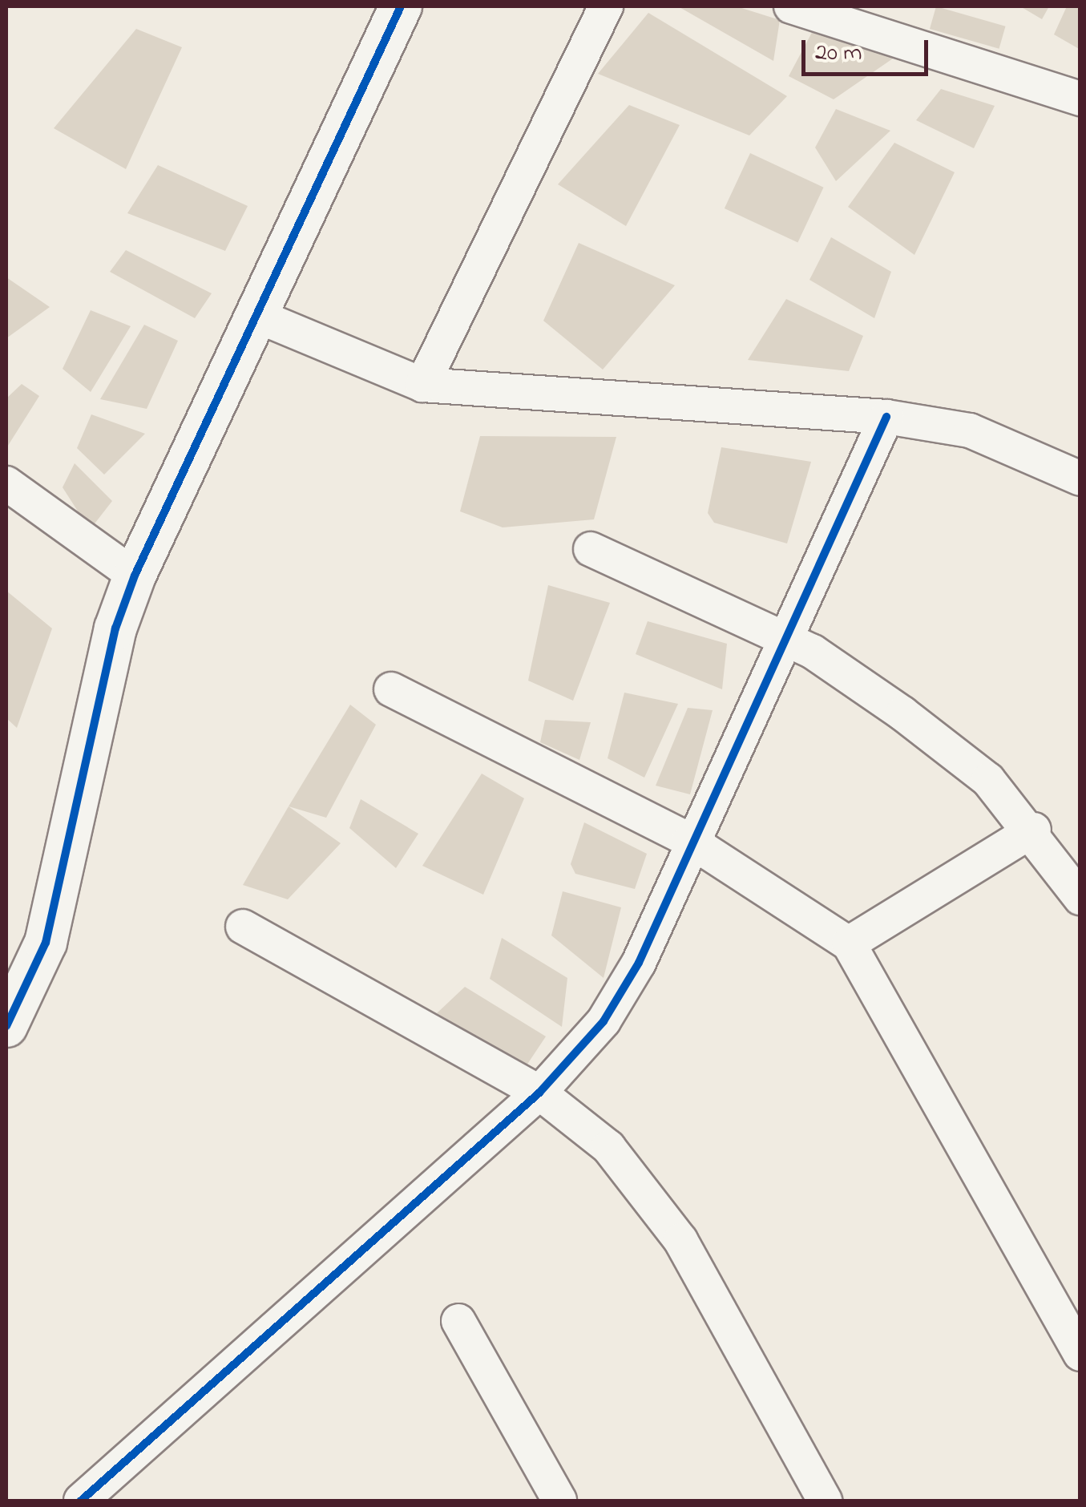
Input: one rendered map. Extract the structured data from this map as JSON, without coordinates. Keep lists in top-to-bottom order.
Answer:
{
  "scale_bar": "20 m"
}
